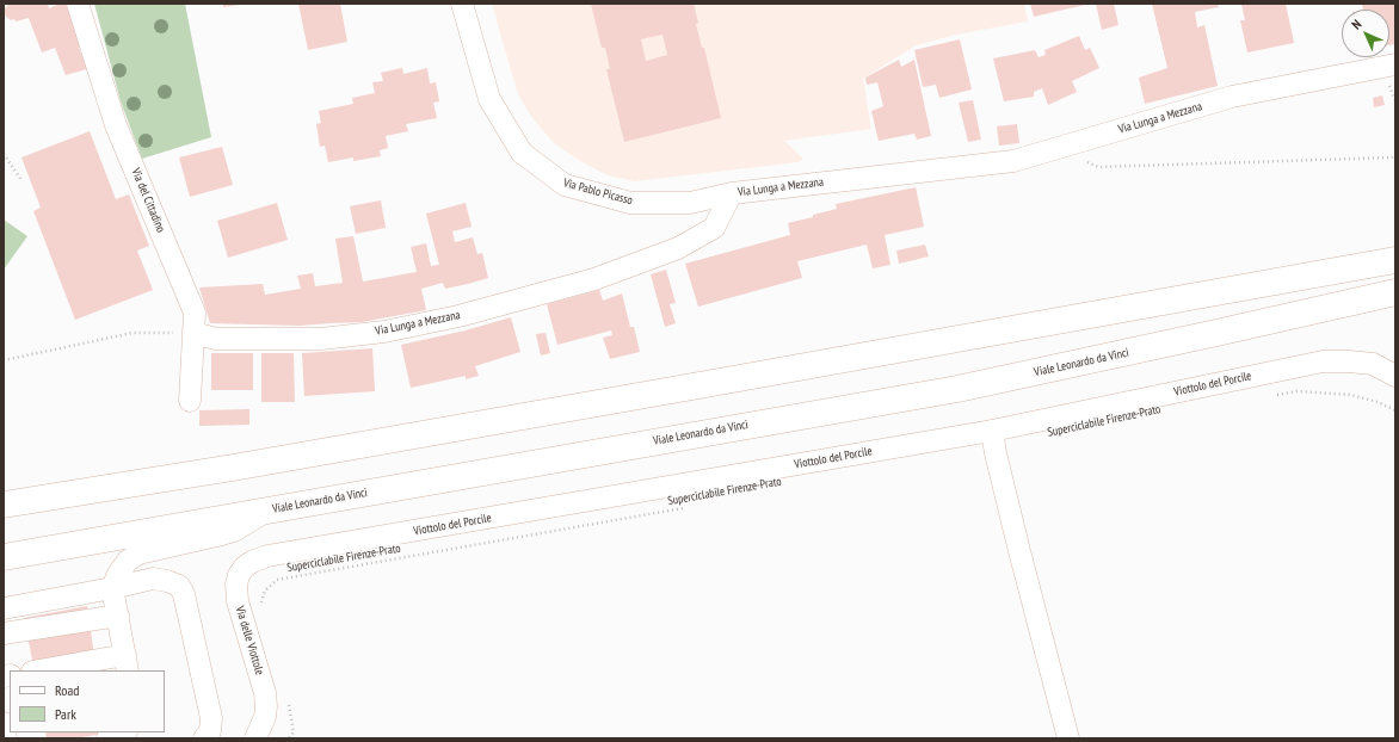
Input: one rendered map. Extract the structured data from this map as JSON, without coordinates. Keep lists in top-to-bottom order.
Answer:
{
  "streets": {
    "highway": ["Viale Leonardo da Vinci"],
    "street": [
      "Via Lunga a Mezzana",
      "Via Pablo Picasso",
      "Via del Cittadino",
      "Viottolo del Porcile",
      "Via delle Viottole"
    ],
    "path": ["Superciclabile Firenze-Prato"]
  },
  "crossings": [
    ["Via Lunga a Mezzana", "Via Pablo Picasso"],
    ["Via Lunga a Mezzana", "Via del Cittadino"],
    ["Viottolo del Porcile", "Via delle Viottole"]
  ],
  "legend": ["Road", "Park"],
  "north": "top left"
}
